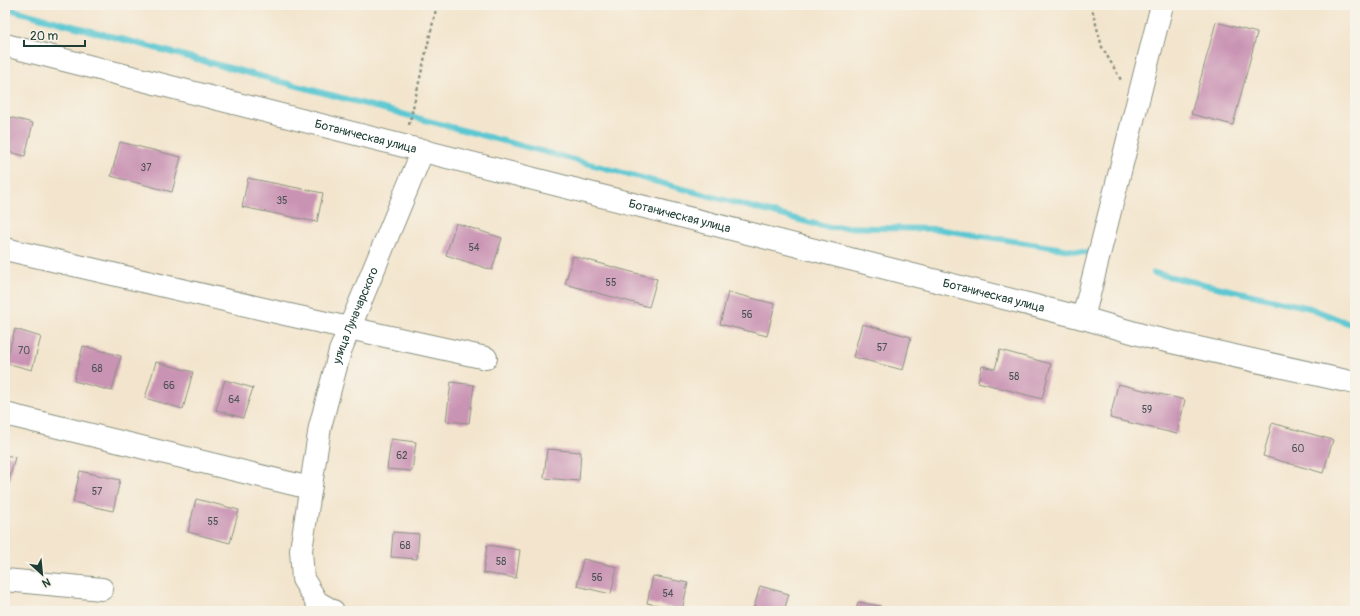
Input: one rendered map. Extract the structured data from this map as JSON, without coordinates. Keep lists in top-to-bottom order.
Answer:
{
  "streets": {
    "street": ["Ботаническая улица", "улица Луначарского"]
  },
  "crossings": [
    ["Ботаническая улица", "улица Луначарского"]
  ],
  "house_numbers": [
    "37",
    "35",
    "54",
    "55",
    "56",
    "57",
    "70",
    "68",
    "58",
    "66",
    "64",
    "59",
    "60",
    "62",
    "57",
    "55",
    "68",
    "58",
    "56",
    "54"
  ],
  "scale_bar": "20 m",
  "north": "bottom right"
}
